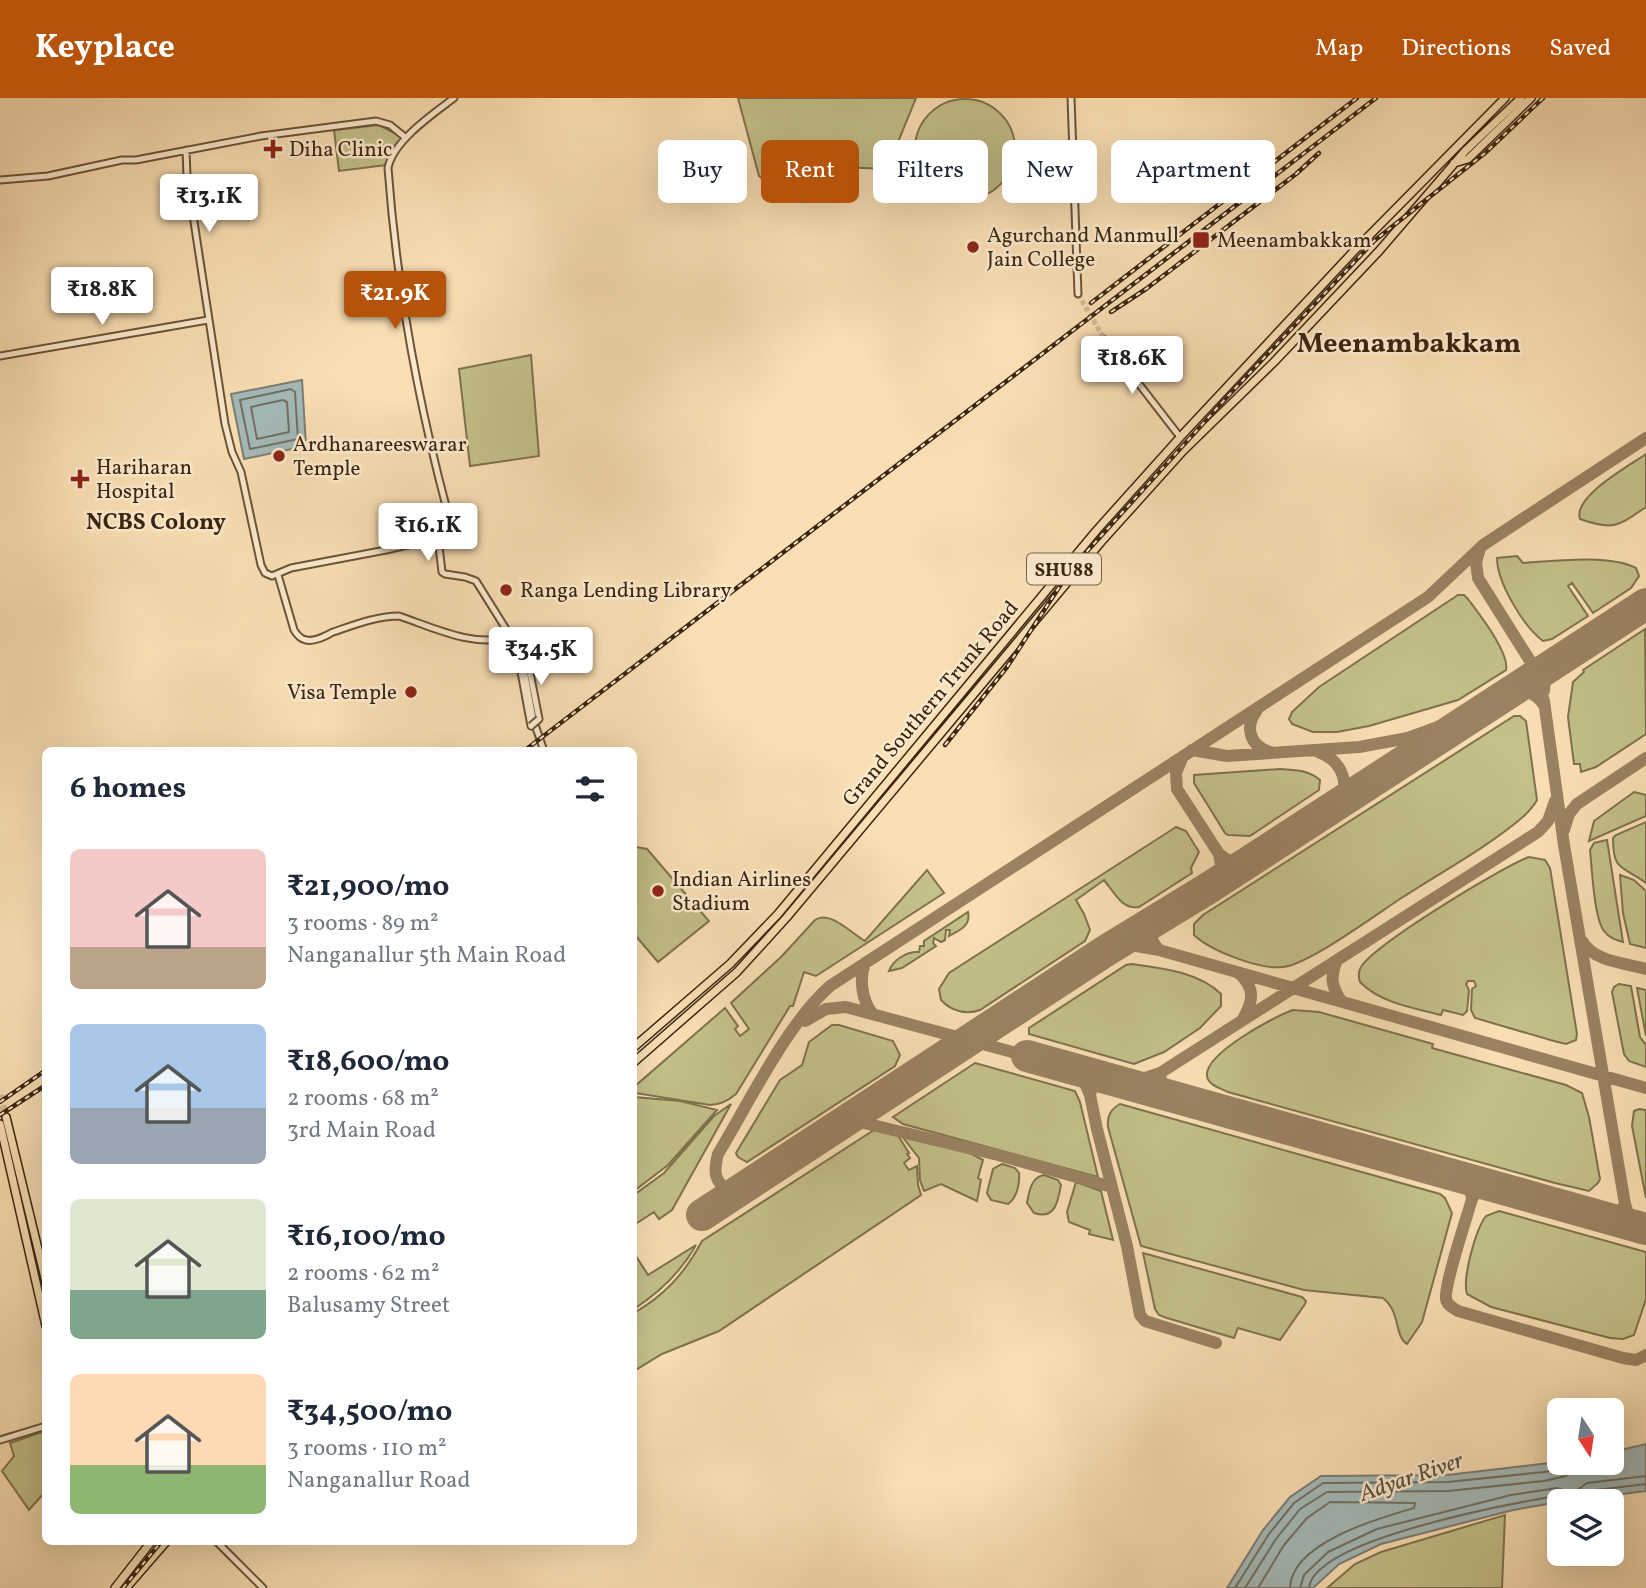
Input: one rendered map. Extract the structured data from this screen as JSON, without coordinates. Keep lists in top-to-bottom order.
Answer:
{
  "streets": {
    "main road": ["SHU88", "Grand Southern Trunk Road"]
  },
  "crossings": [
    ["SHU88", "Grand Southern Trunk Road"]
  ],
  "districts": ["Meenambakkam", "NCBS Colony"],
  "water": ["Adyar River"],
  "places": {
    "health": ["Diha Clinic", "Hariharan Hospital"],
    "transit": ["Meenambakkam"],
    "other": [
      "Agurchand Manmull Jain College",
      "Ardhanareeswarar Temple",
      "Ranga Lending Library",
      "Visa Temple",
      "Indian Airlines Stadium"
    ]
  },
  "north": "bottom",
  "page": {
    "header": "Keyplace",
    "nav": ["Map", "Directions", "Saved"],
    "chip": [
      "Buy",
      "Rent",
      "Filters",
      "New",
      "Apartment"
    ],
    "price": [
      "₹13.1K",
      "₹18.8K",
      "₹21.9K",
      "₹18.6K",
      "₹16.1K",
      "₹34.5K"
    ],
    "heading": "6 homes",
    "list": [
      {
        "name": "₹21,900/mo",
        "note": "3 rooms · 89 m² · Nanganallur 5th Main Road"
      },
      {
        "name": "₹18,600/mo",
        "note": "2 rooms · 68 m² · 3rd Main Road"
      },
      {
        "name": "₹16,100/mo",
        "note": "2 rooms · 62 m² · Balusamy Street"
      },
      {
        "name": "₹34,500/mo",
        "note": "3 rooms · 110 m² · Nanganallur Road"
      }
    ]
  }
}
